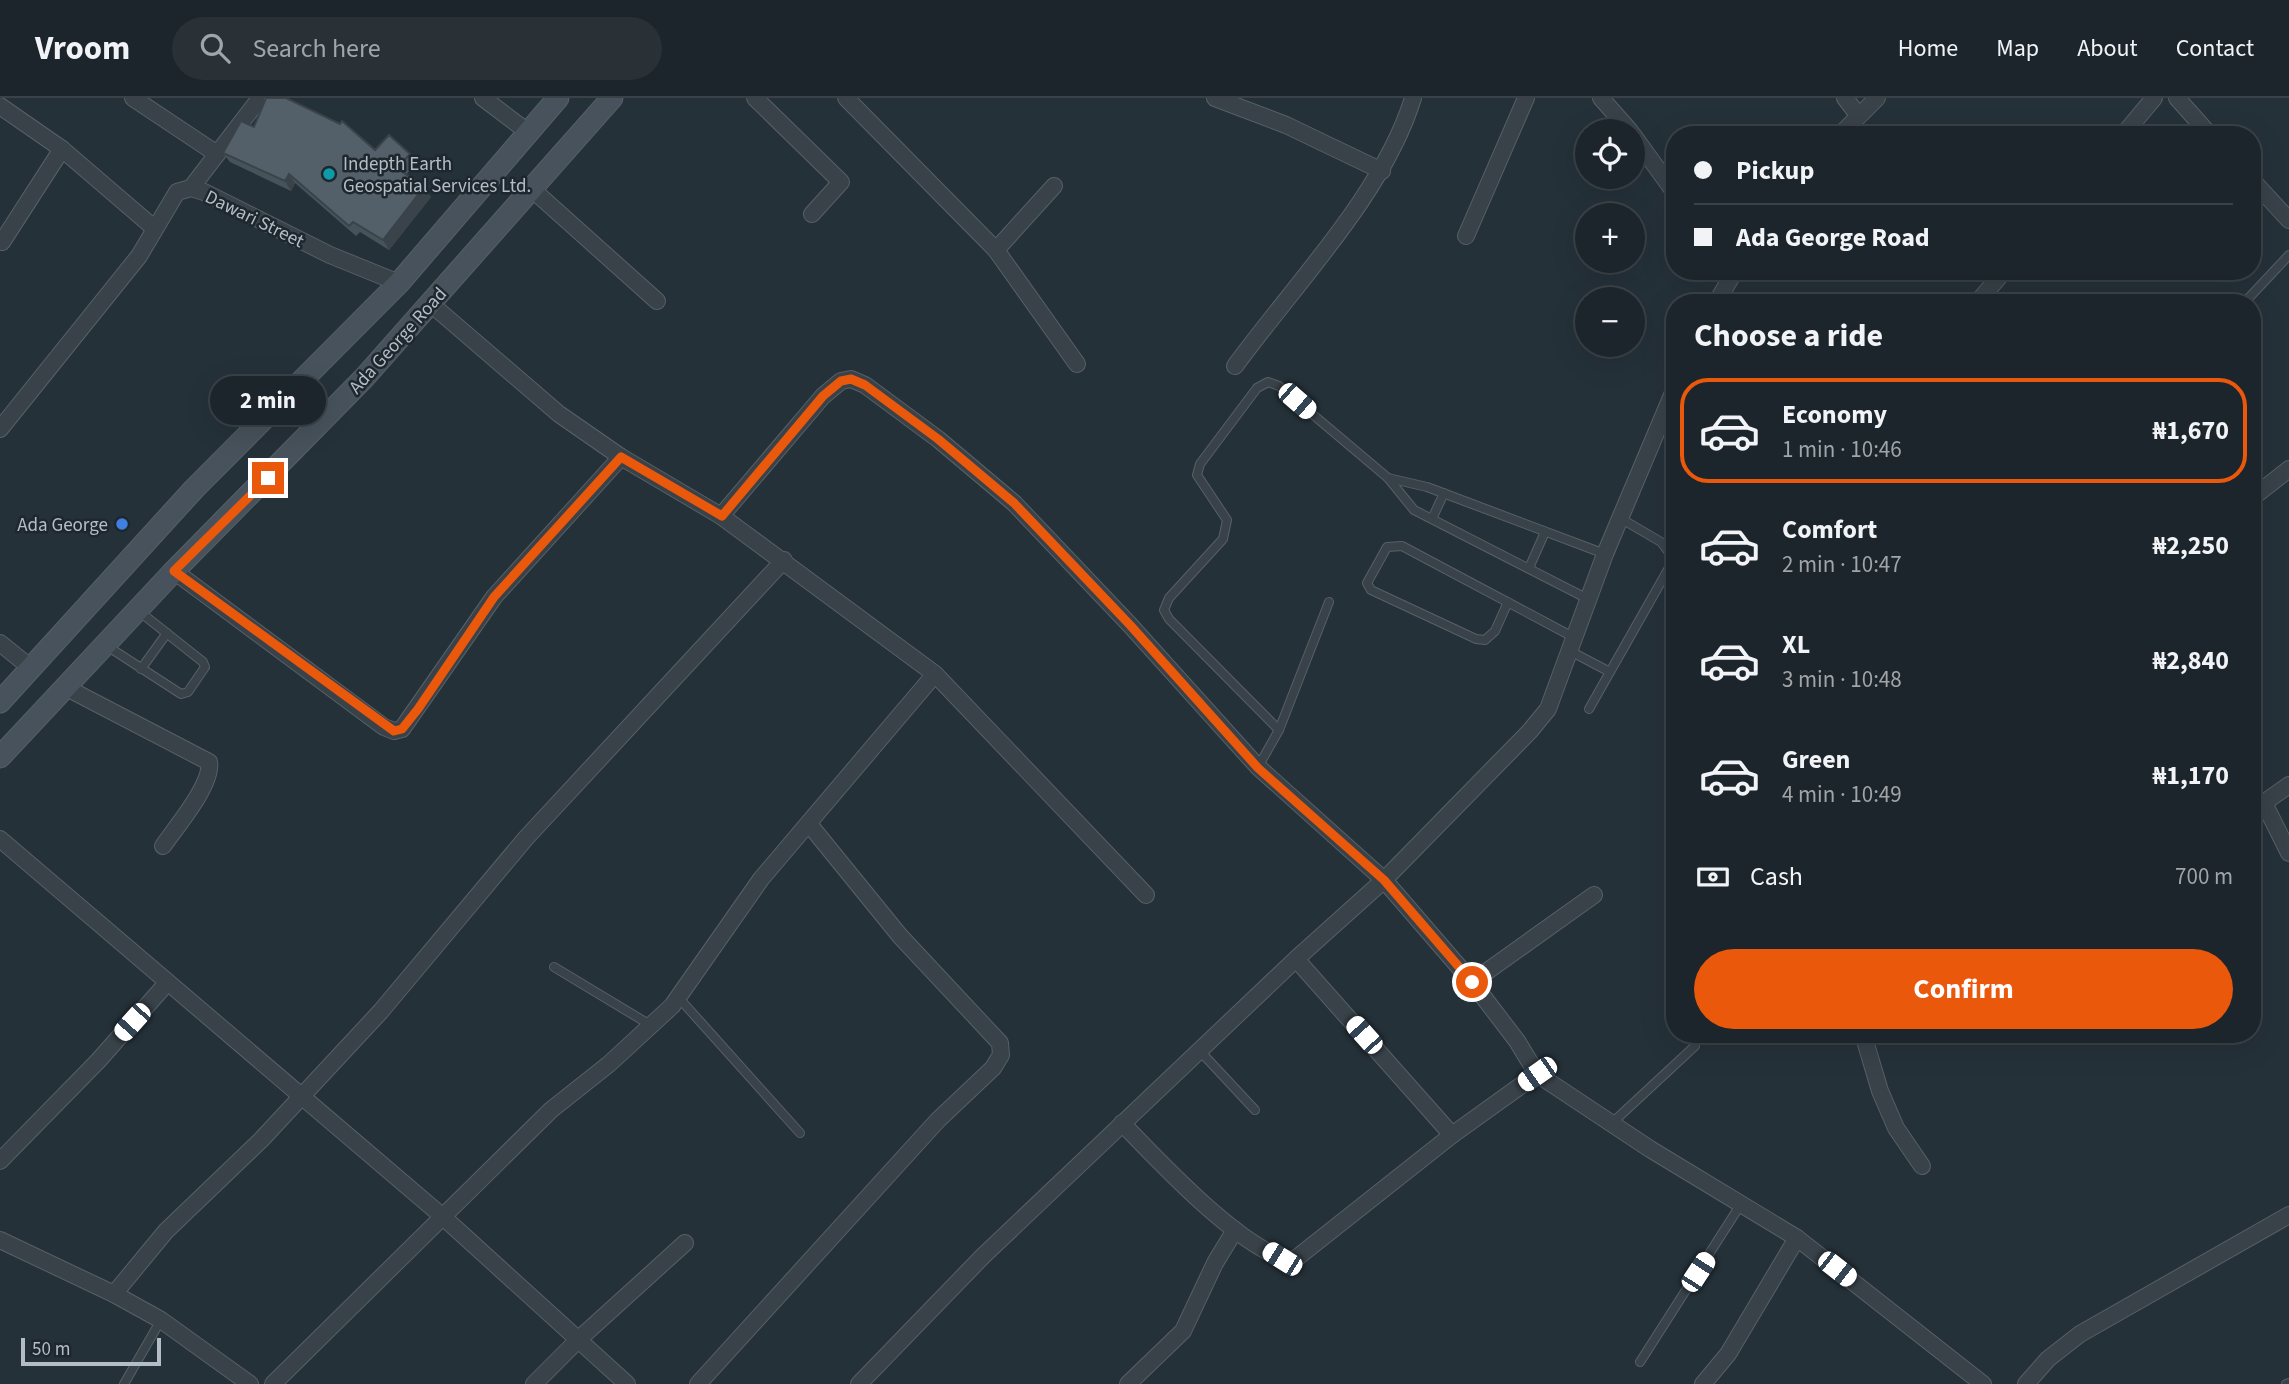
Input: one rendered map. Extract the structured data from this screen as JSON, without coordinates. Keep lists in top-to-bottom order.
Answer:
{
  "streets": {
    "main road": ["Ada George Road"],
    "street": ["Dawari Street"]
  },
  "crossings": [
    ["Dawari Street", "Ada George Road"]
  ],
  "places": ["Indepth Earth Geospatial Services Ltd.", "Ada George"],
  "scale_bar": "50 m",
  "page": {
    "header": "Vroom",
    "search": "Search here",
    "nav": [
      "Home",
      "Map",
      "About",
      "Contact"
    ],
    "map_buttons": ["+", "−"],
    "banner": ["Pickup", "Ada George Road"],
    "heading": "Choose a ride",
    "bubble": "2 min",
    "list": [
      {
        "name": "Economy",
        "note": "1 min · 10:46",
        "value": "₦1,670"
      },
      {
        "name": "Comfort",
        "note": "2 min · 10:47",
        "value": "₦2,250"
      },
      {
        "name": "XL",
        "note": "3 min · 10:48",
        "value": "₦2,840"
      },
      {
        "name": "Green",
        "note": "4 min · 10:49",
        "value": "₦1,170"
      }
    ],
    "pay": ["Cash", "700 m"],
    "buttons": "Confirm",
    "scale": "50 m"
  }
}
